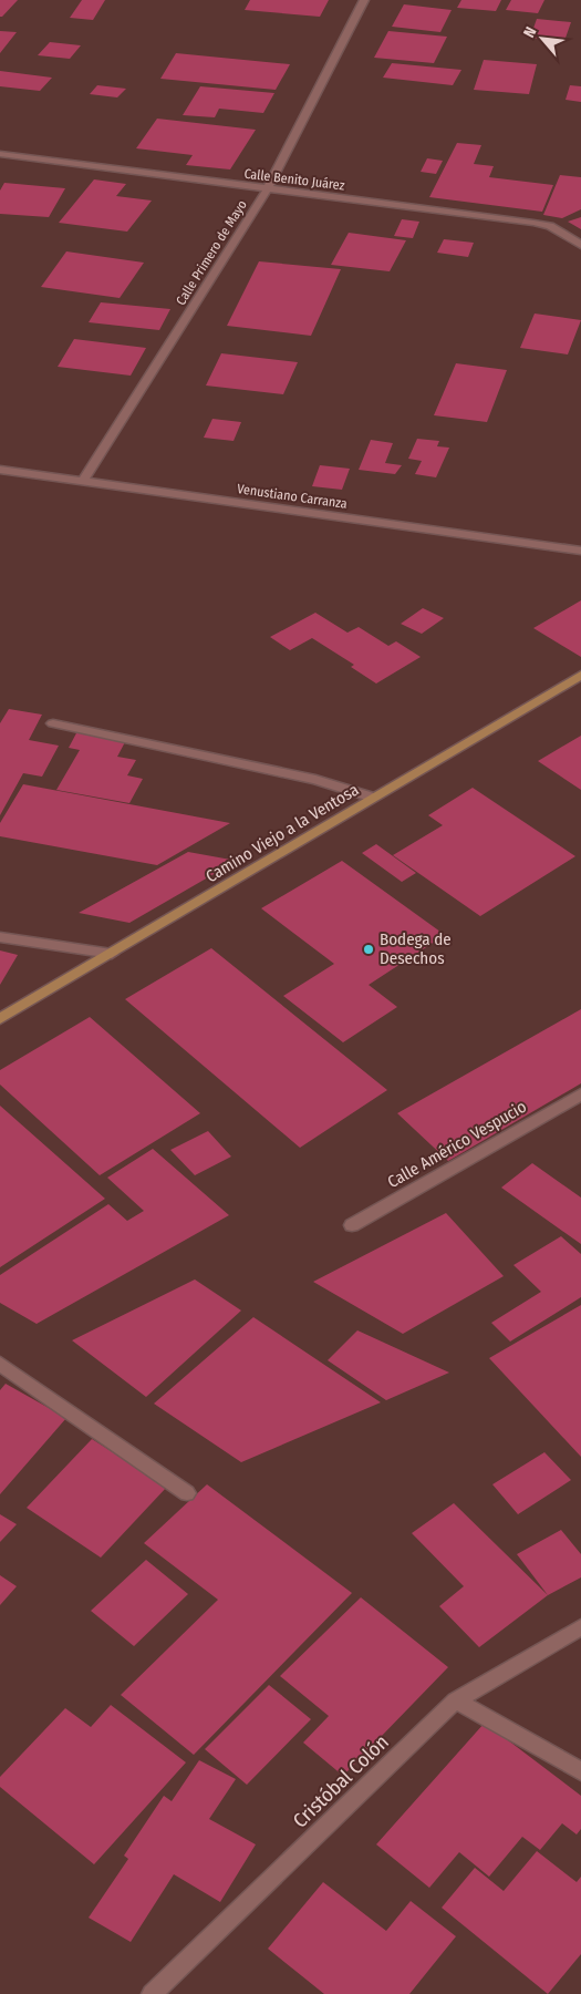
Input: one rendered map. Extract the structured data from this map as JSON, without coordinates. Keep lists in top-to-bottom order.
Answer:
{
  "streets": {
    "main road": ["Camino Viejo a la Ventosa"],
    "street": [
      "Calle Benito Juárez",
      "Calle Primero de Mayo",
      "Venustiano Carranza",
      "Calle Américo Vespucio",
      "Cristóbal Colón"
    ]
  },
  "crossings": [
    ["Calle Benito Juárez", "Calle Primero de Mayo"],
    ["Calle Primero de Mayo", "Venustiano Carranza"]
  ],
  "places": ["Bodega de Desechos"],
  "north": "top left"
}
